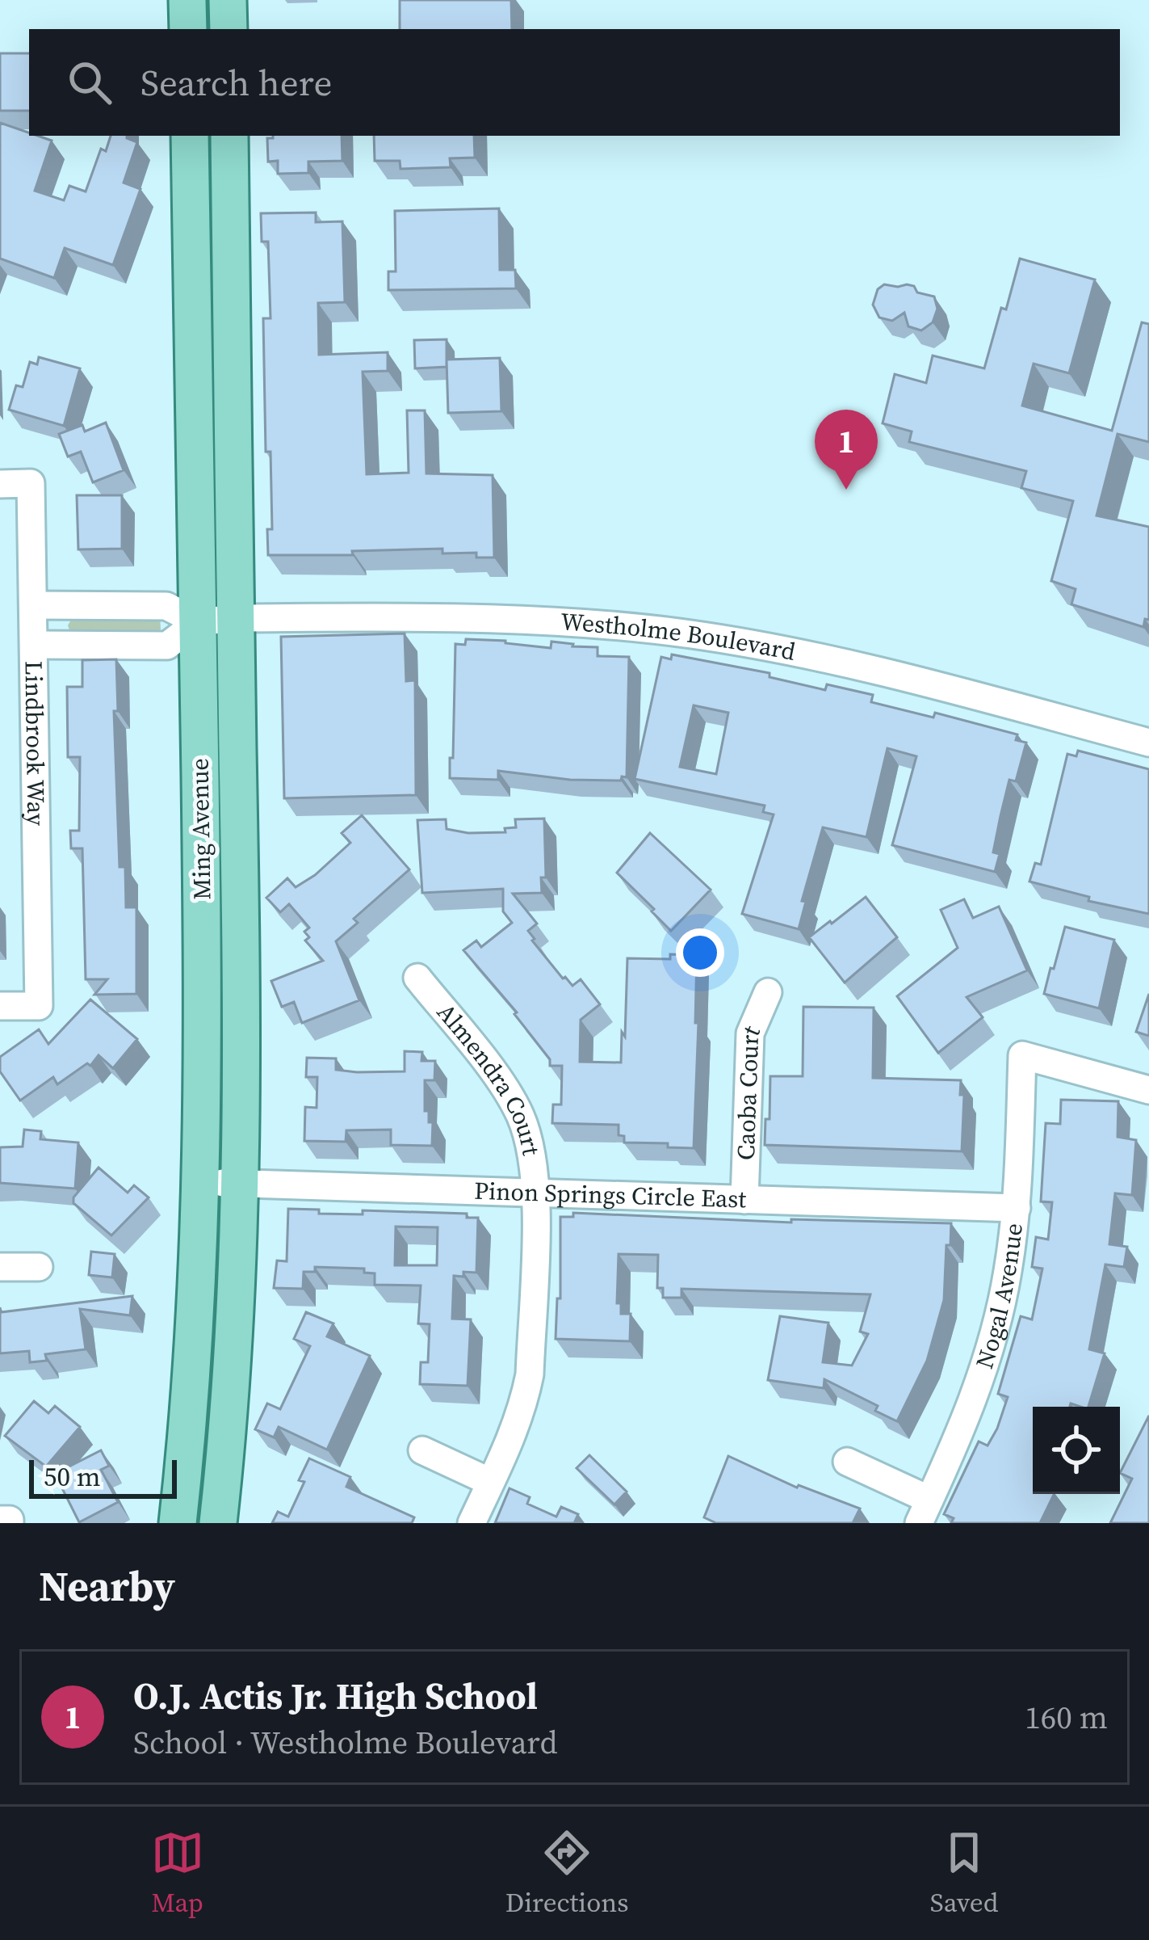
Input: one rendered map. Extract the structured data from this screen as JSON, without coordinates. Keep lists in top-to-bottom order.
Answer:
{
  "streets": {
    "main road": ["Ming Avenue"],
    "street": [
      "Westholme Boulevard",
      "Lindbrook Way",
      "Almendra Court",
      "Caoba Court",
      "Pinon Springs Circle East",
      "Nogal Avenue"
    ]
  },
  "crossings": [
    ["Westholme Boulevard", "Lindbrook Way"],
    ["Westholme Boulevard", "Ming Avenue"],
    ["Ming Avenue", "Pinon Springs Circle East"],
    ["Almendra Court", "Pinon Springs Circle East"],
    ["Caoba Court", "Pinon Springs Circle East"],
    ["Pinon Springs Circle East", "Nogal Avenue"]
  ],
  "scale_bar": "50 m",
  "page": {
    "search": "Search here",
    "pins": "1",
    "scale": "50 m",
    "heading": "Nearby",
    "list": [
      {
        "mark": "1",
        "name": "O.J. Actis Jr. High School",
        "note": "School · Westholme Boulevard",
        "value": "160 m"
      }
    ],
    "nav": ["Map", "Directions", "Saved"]
  }
}
